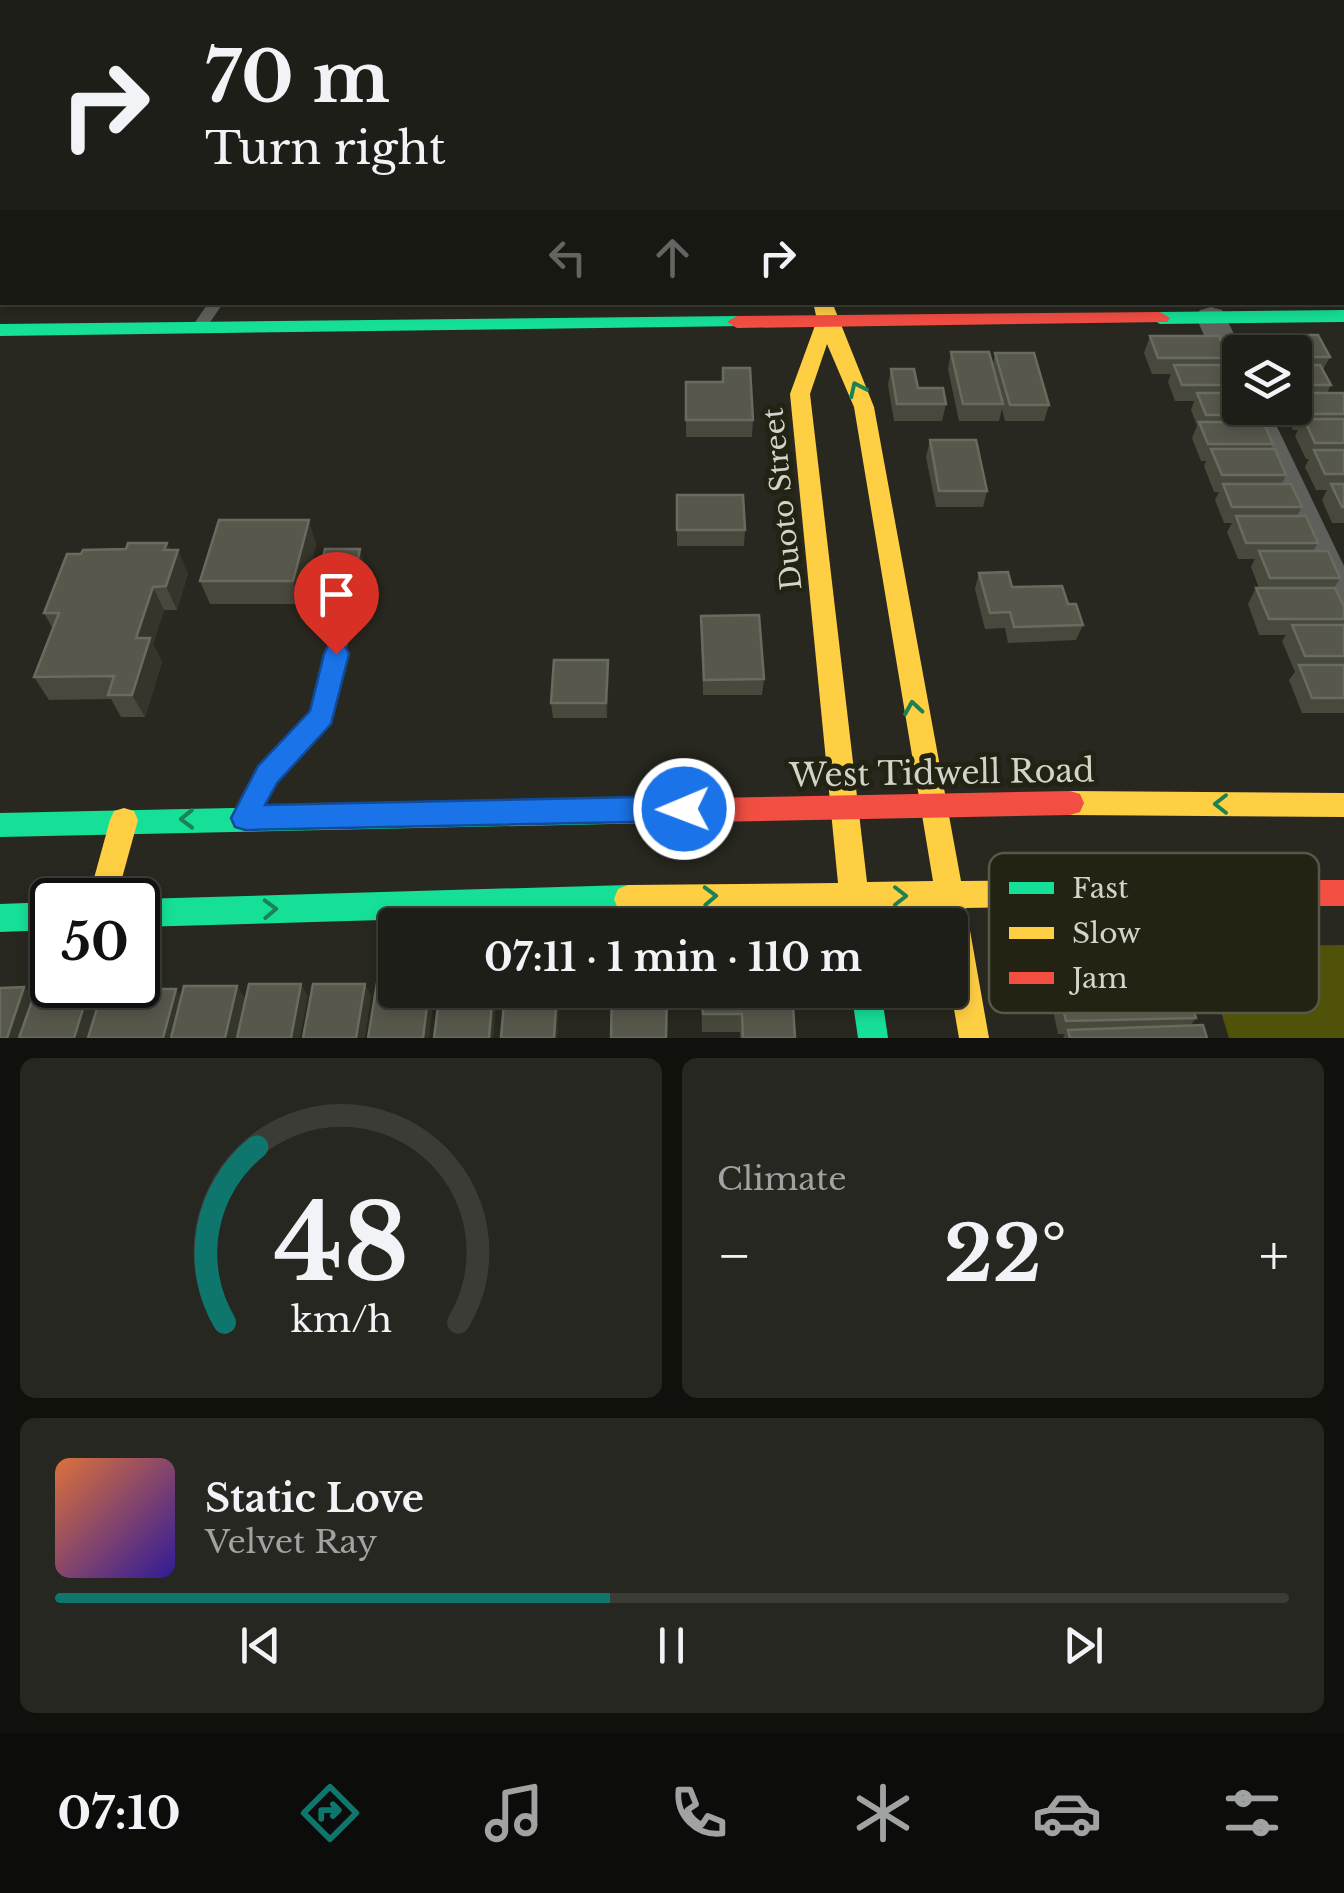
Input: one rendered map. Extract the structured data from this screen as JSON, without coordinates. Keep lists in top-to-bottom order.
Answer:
{
  "streets": {
    "street": ["Duoto Street", "West Tidwell Road"]
  },
  "crossings": [
    ["Duoto Street", "West Tidwell Road"]
  ],
  "legend": ["Fast", "Slow", "Jam"],
  "page": {
    "turn": ["70 m", "Turn right"],
    "limit": "50",
    "trip": "07:11 · 1 min · 110 m",
    "tile": "Climate",
    "heat": ["−", "22°", "+"],
    "song": ["Static Love", "Velvet Ray"],
    "tabs": "07:10",
    "gauge": ["48", "km/h"]
  }
}
